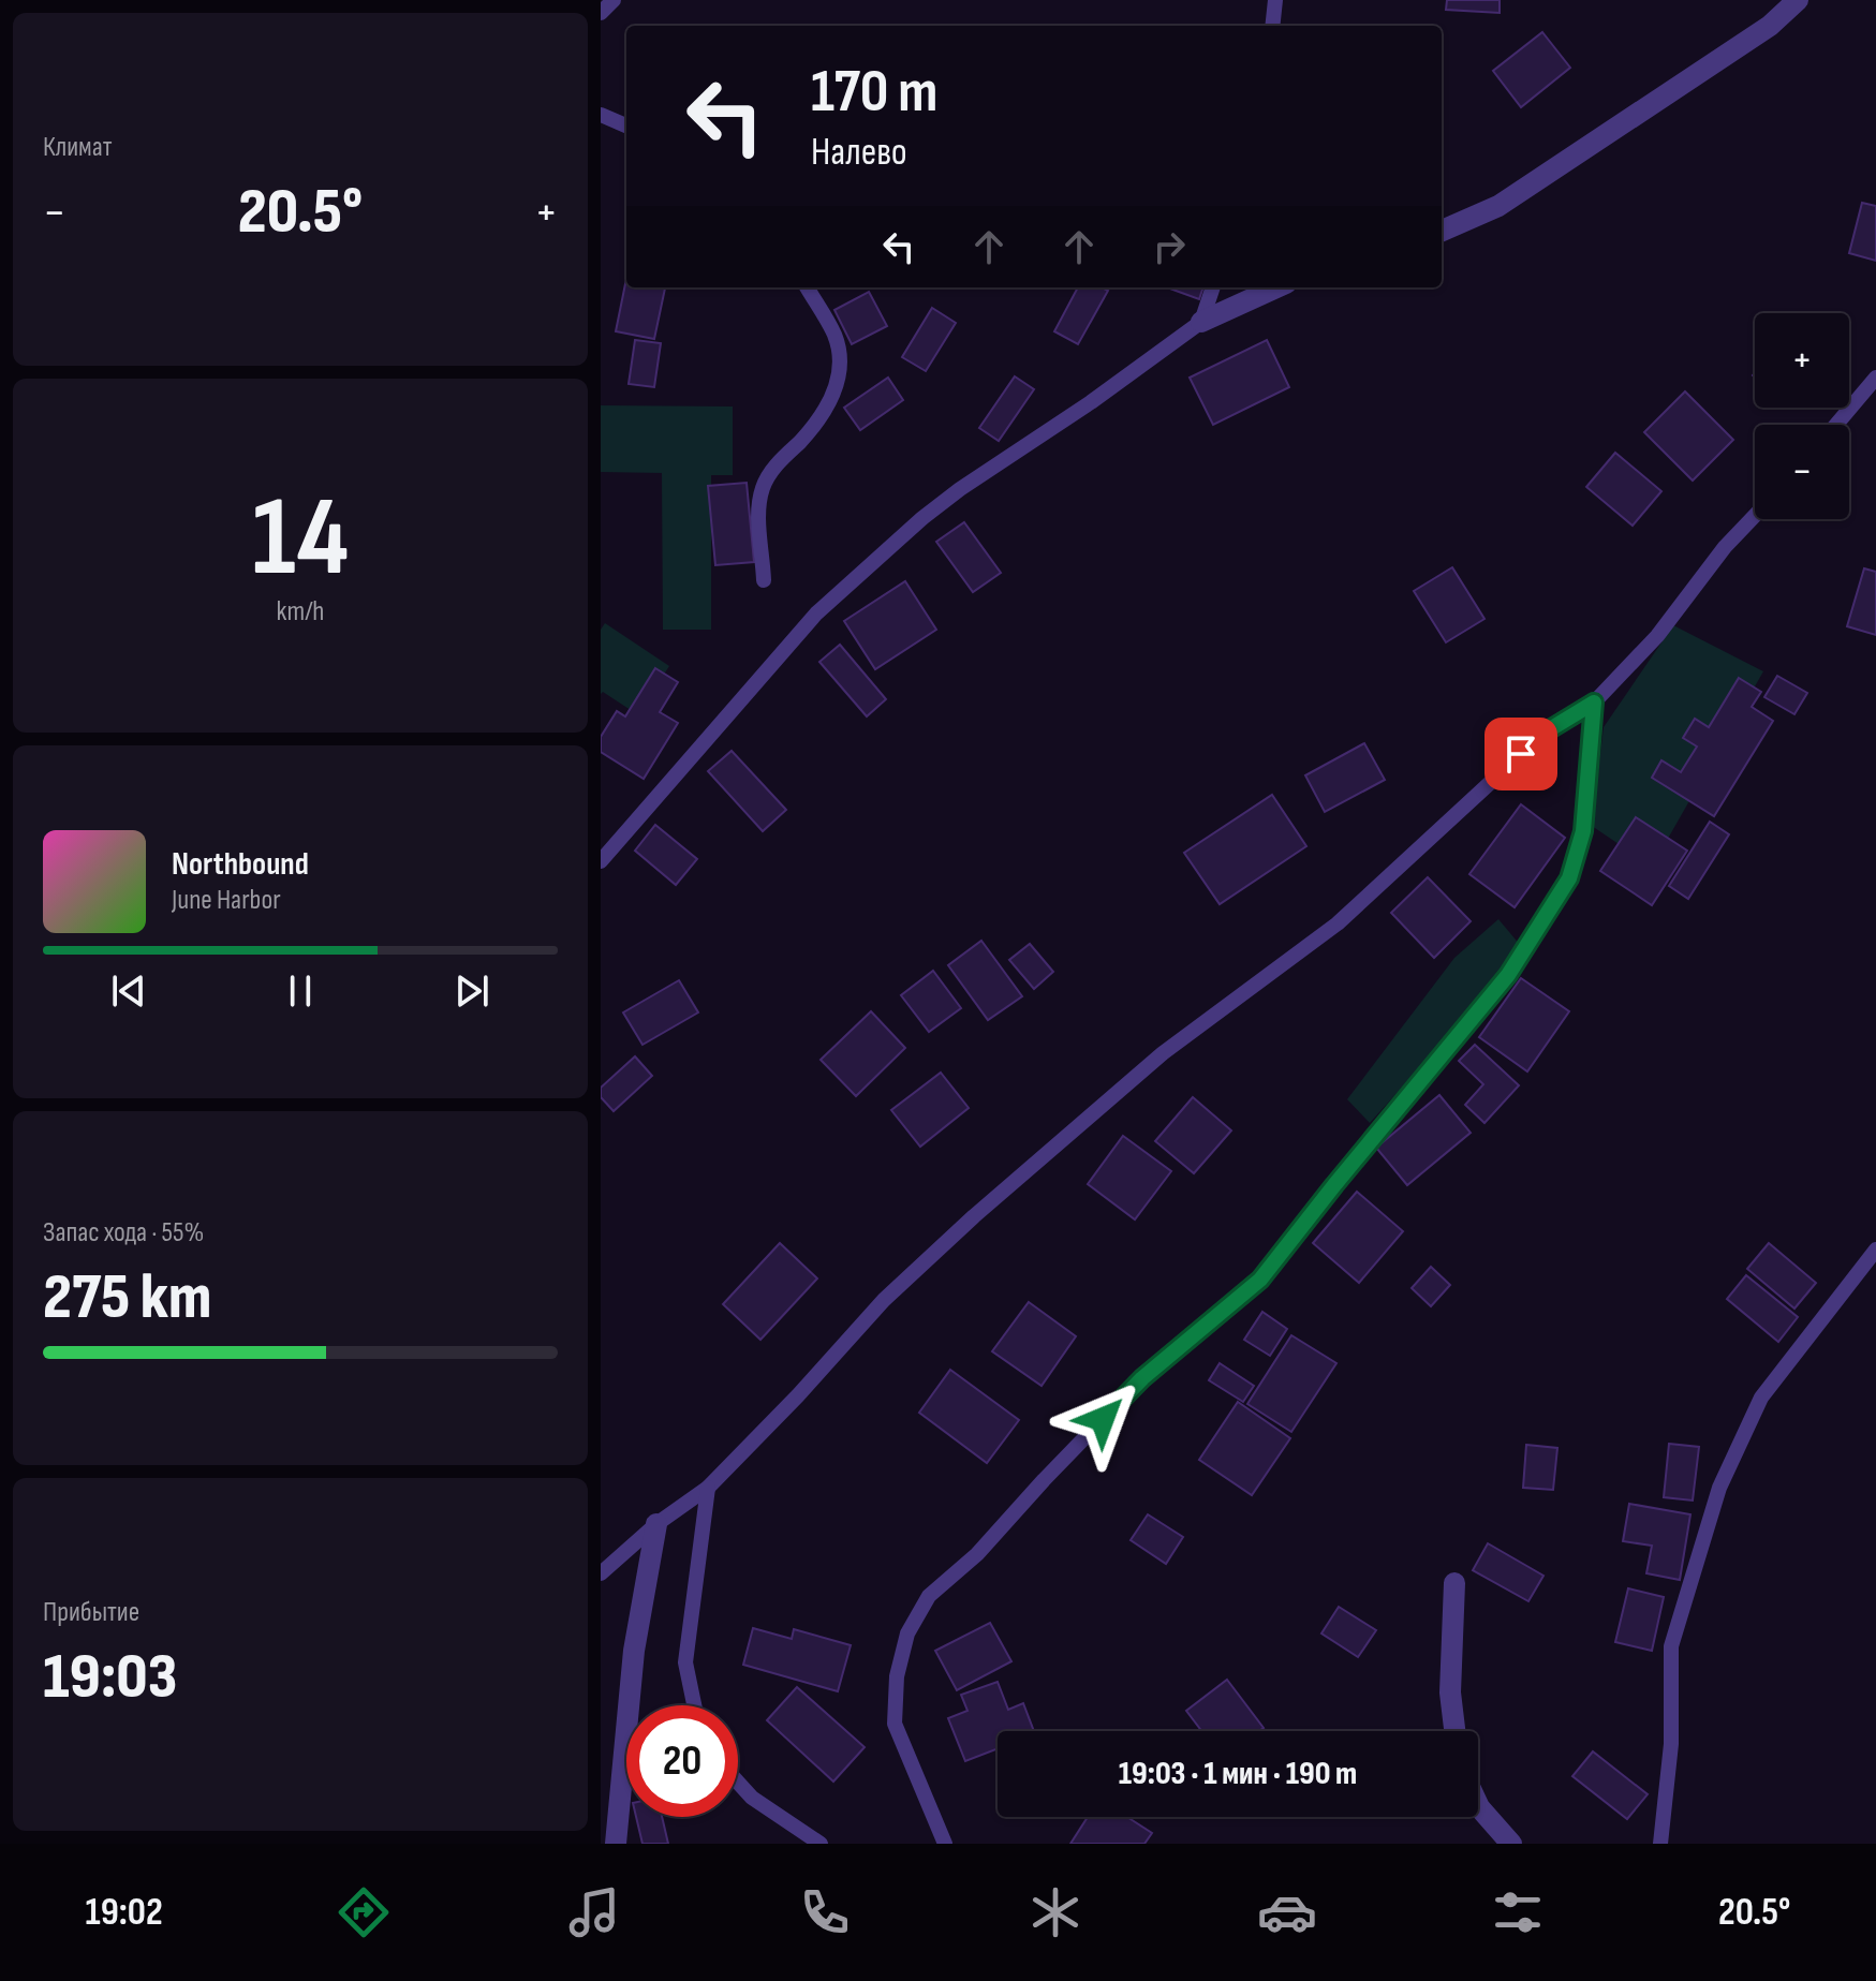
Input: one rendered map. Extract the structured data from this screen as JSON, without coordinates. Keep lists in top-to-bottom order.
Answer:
{
  "page": {
    "tile": [
      "Климат",
      ["14", "km/h"],
      ["Запас хода · 55%", "275 km"],
      ["Прибытие", "19:03"]
    ],
    "turn": ["170 m", "Налево"],
    "heat": ["−", "20.5°", "+"],
    "map_buttons": ["+", "−"],
    "song": ["Northbound", "June Harbor"],
    "limit": "20",
    "trip": "19:03 · 1 мин · 190 m",
    "tabs": ["19:02", "20.5°"]
  }
}
